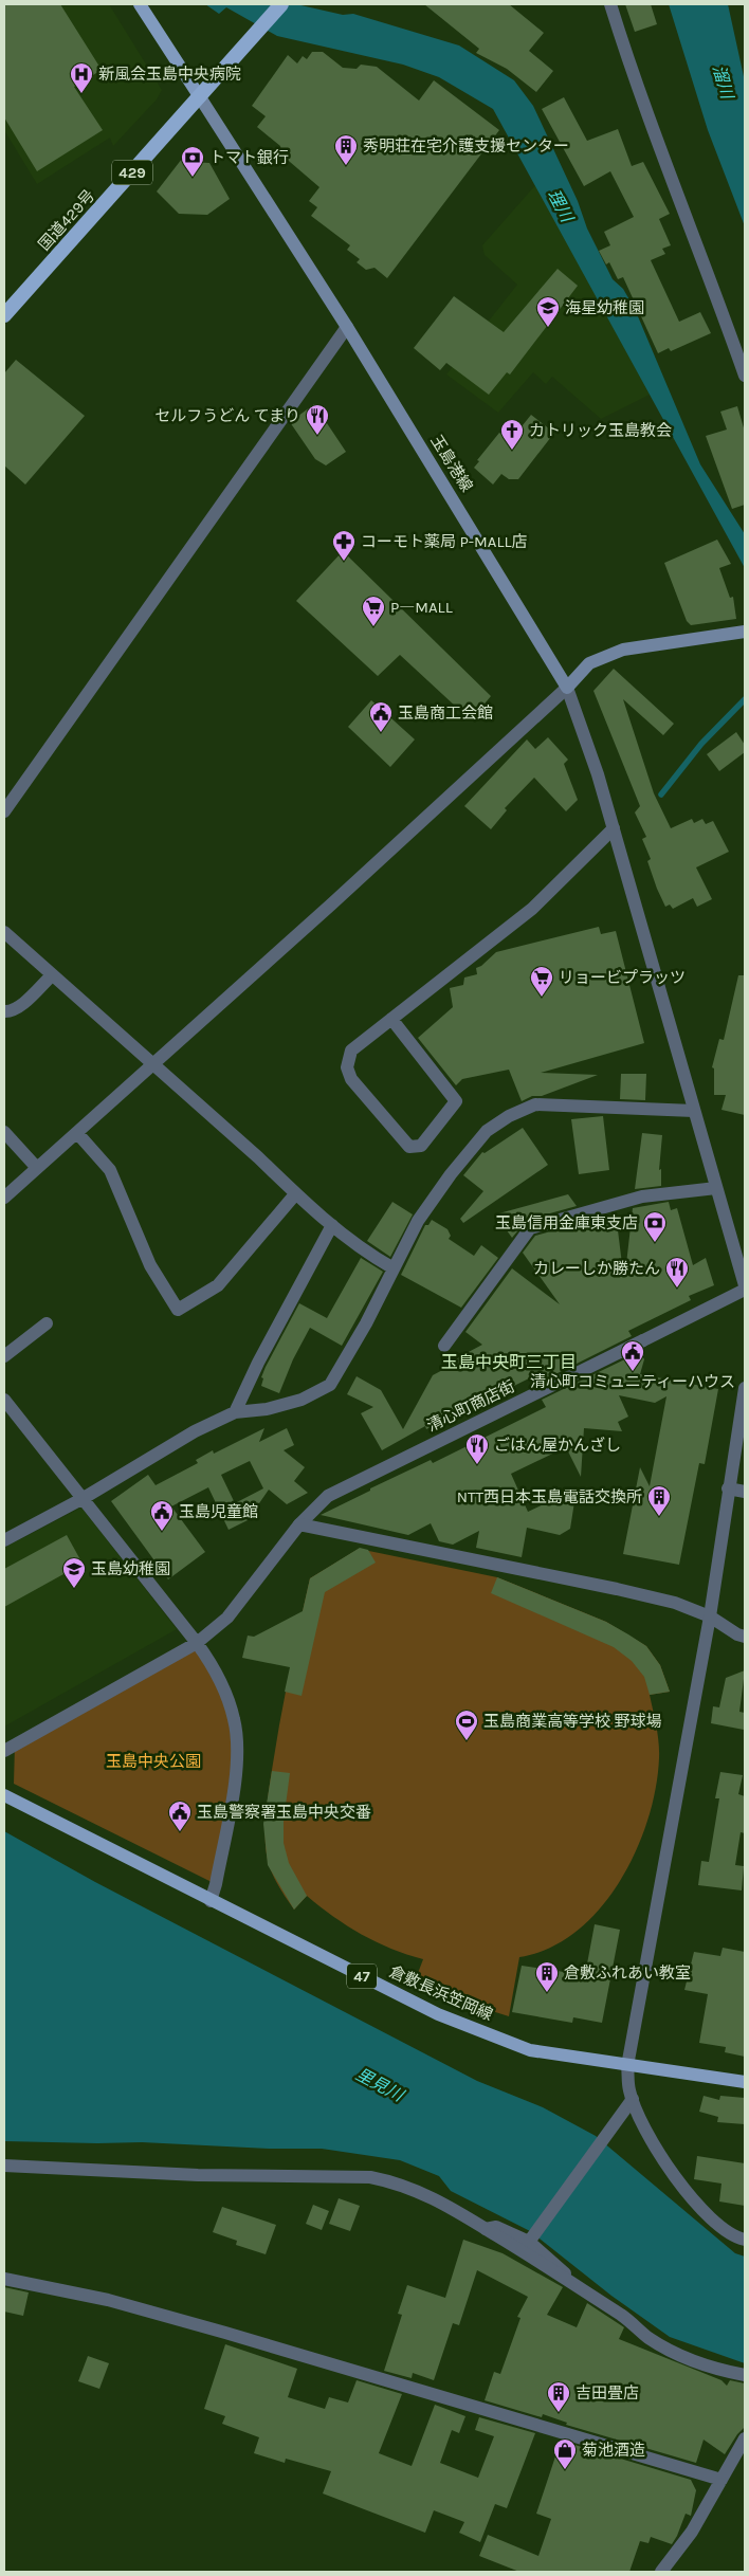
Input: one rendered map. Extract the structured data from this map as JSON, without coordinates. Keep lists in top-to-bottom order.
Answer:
{
  "streets": {
    "highway": ["429", "国道429号"],
    "main road": ["玉島港線", "47", "倉敷長浜笠岡線"],
    "street": ["清心町商店街"]
  },
  "crossings": [
    ["国道429号", "玉島港線"]
  ],
  "districts": ["玉島中央町三丁目"],
  "water": ["溜川", "理川", "里見川"],
  "parks": ["玉島中央公園"],
  "places": {
    "hospital": ["新風会玉島中央病院"],
    "building": [
      "秀明荘在宅介護支援センター",
      "NTT西日本玉島電話交換所",
      "倉敷ふれあい教室",
      "吉田畳店"
    ],
    "bank": ["トマト銀行", "玉島信用金庫東支店"],
    "school or university": ["海星幼稚園", "玉島幼稚園"],
    "restaurant": ["セルフうどん てまり", "カレーしか勝たん", "ごはん屋かんざし"],
    "church": ["カトリック玉島教会"],
    "pharmacy": ["コーモト薬局 P-MALL店"],
    "supermarket": ["P―MALL", "リョービプラッツ"],
    "public building": [
      "玉島商工会館",
      "清心町コミュニティーハウス",
      "玉島児童館",
      "玉島警察署玉島中央交番"
    ],
    "sports": ["玉島商業高等学校 野球場"],
    "shop": ["菊池酒造"]
  }
}
